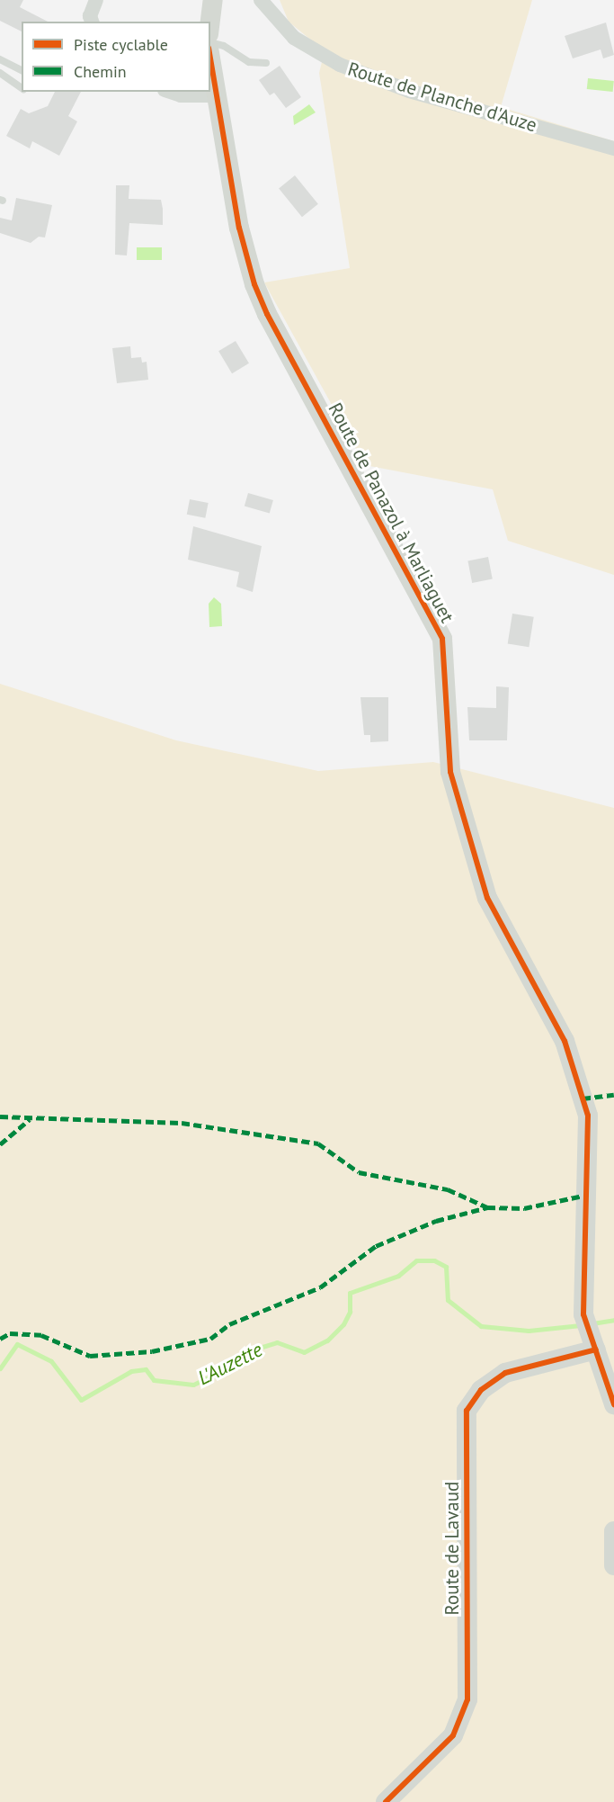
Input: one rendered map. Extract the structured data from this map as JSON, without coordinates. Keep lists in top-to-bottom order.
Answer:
{
  "streets": {
    "street": ["Route de Planche d'Auze", "Route de Panazol à Marliaguet", "Route de Lavaud"]
  },
  "crossings": [
    ["Route de Panazol à Marliaguet", "Route de Lavaud"]
  ],
  "water": ["L'Auzette"],
  "legend": ["Piste cyclable", "Chemin"]
}
